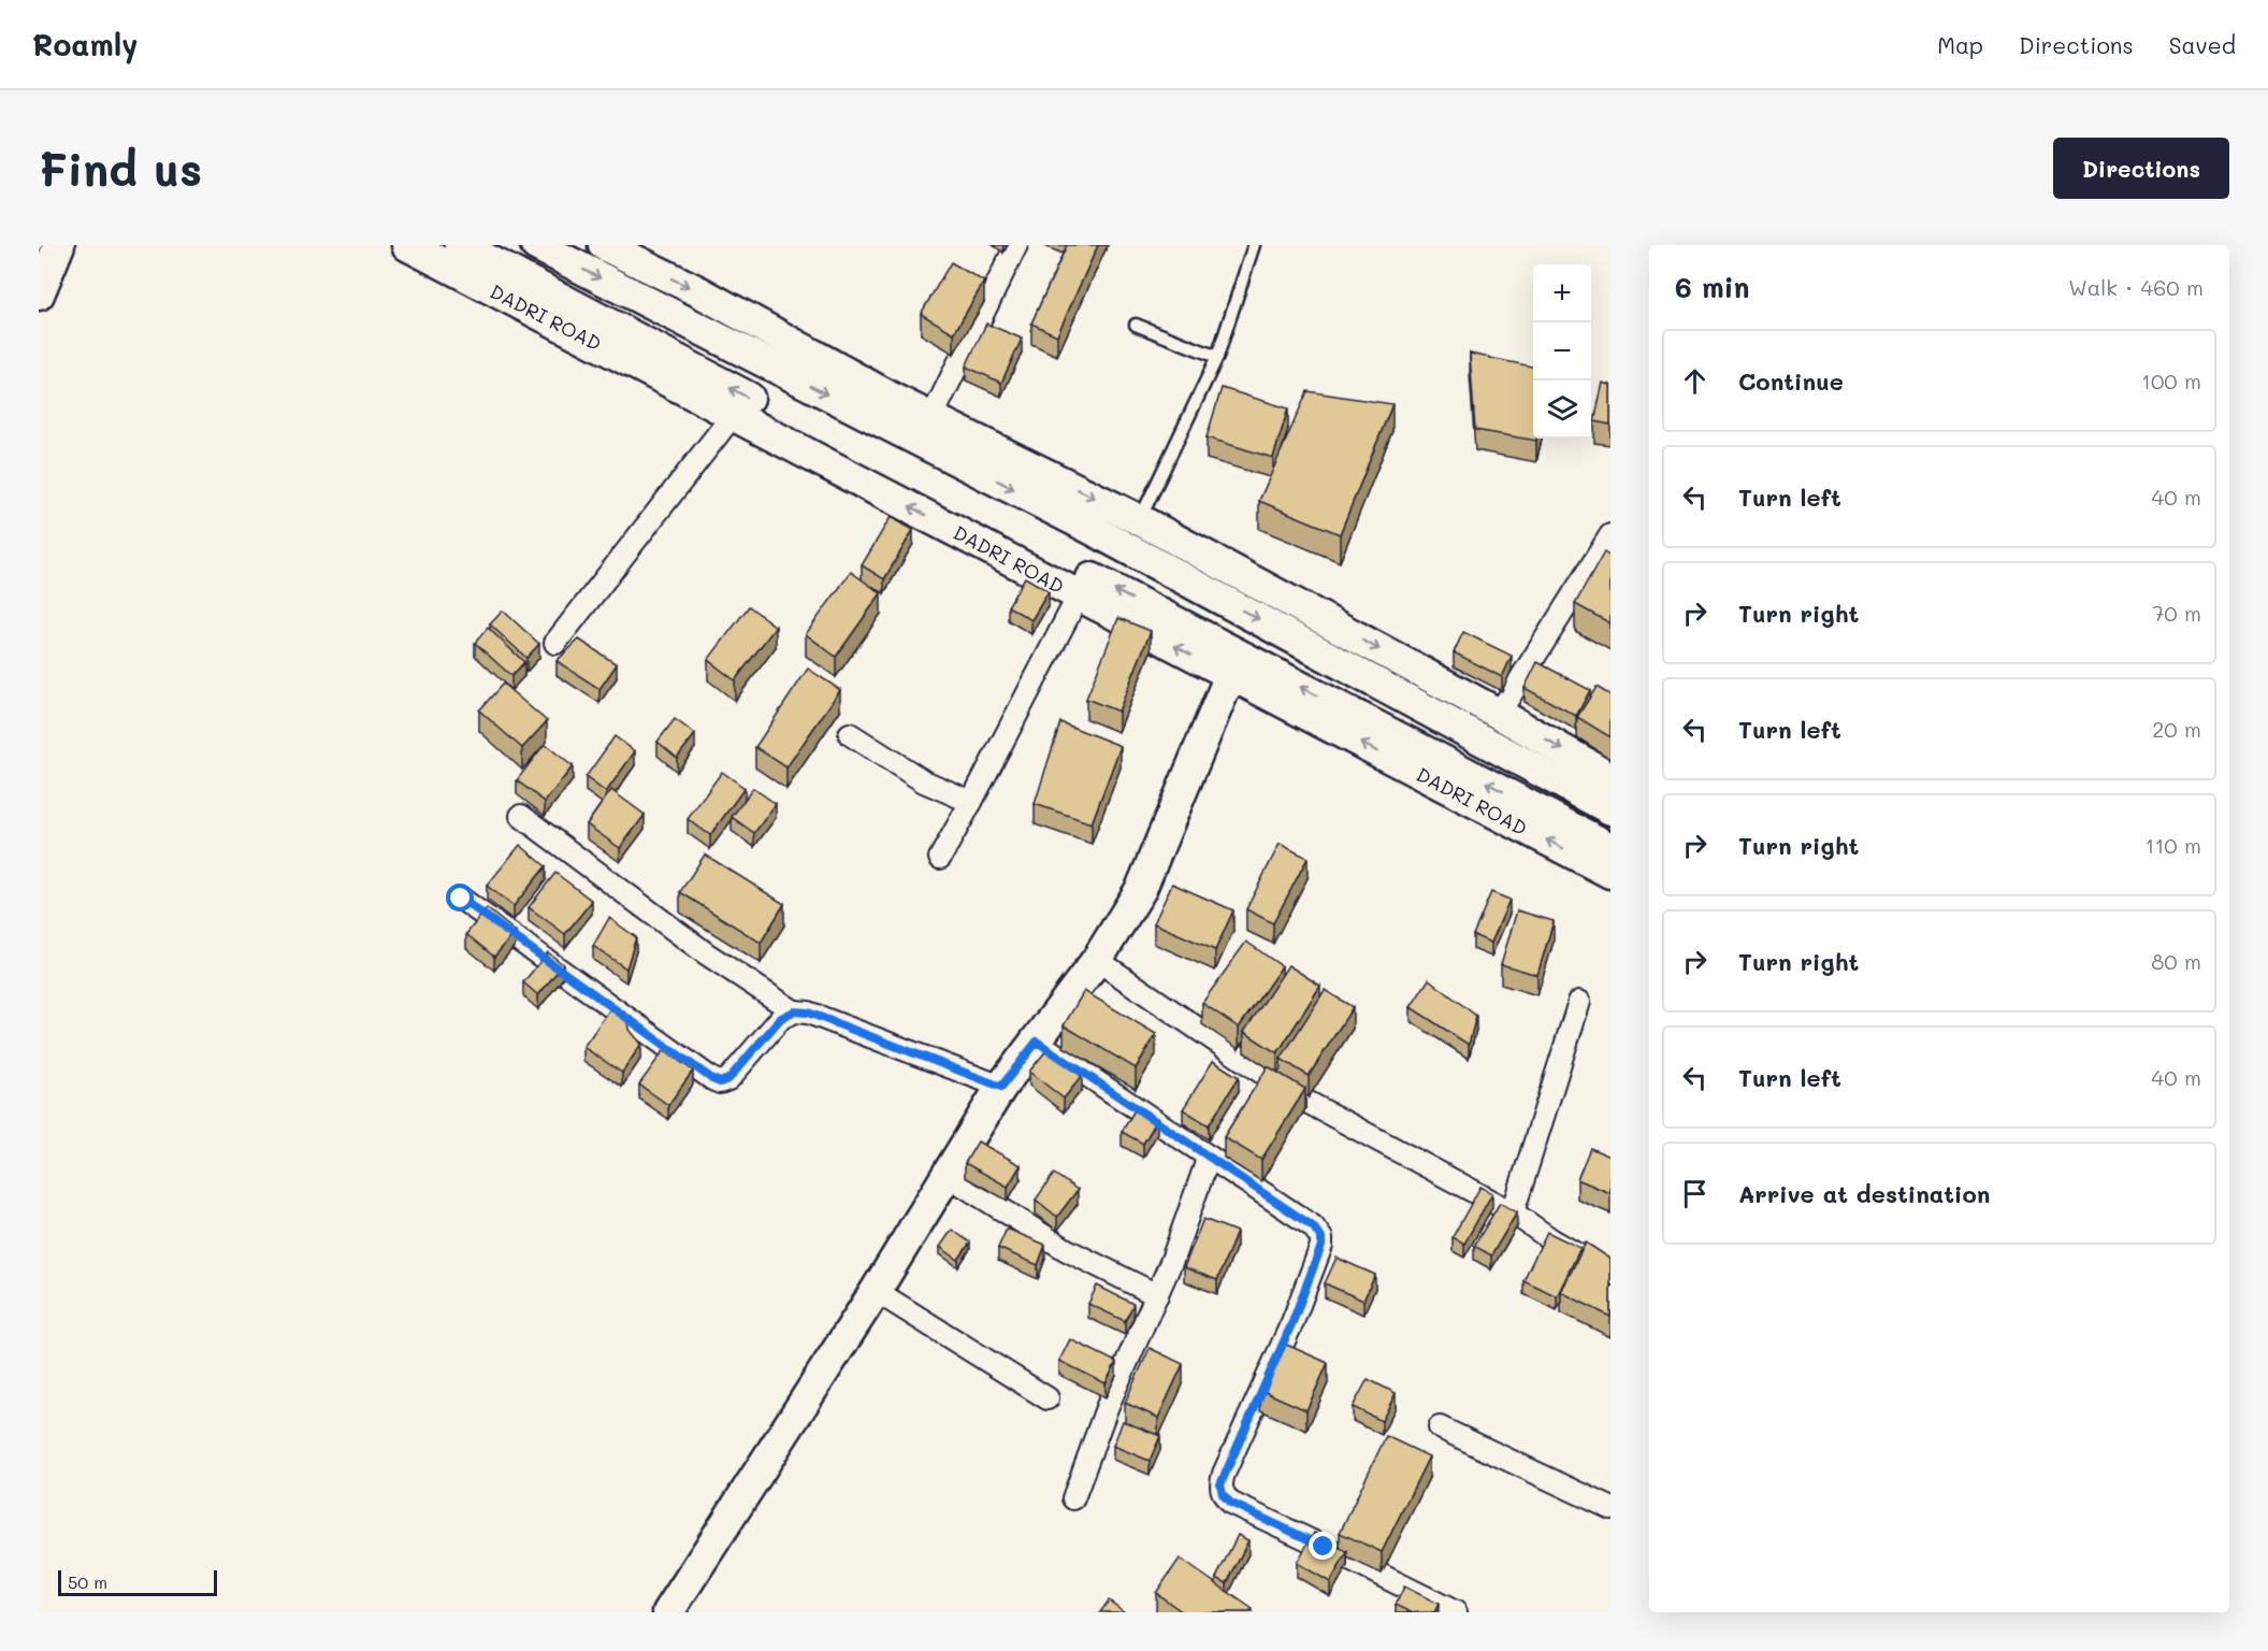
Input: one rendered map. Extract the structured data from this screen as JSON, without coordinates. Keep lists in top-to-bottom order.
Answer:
{
  "streets": {
    "street": ["DADRI ROAD"]
  },
  "scale_bar": "50 m",
  "page": {
    "header": "Roamly",
    "nav": ["Map", "Directions", "Saved"],
    "buttons": "Directions",
    "title": "Find us",
    "heading": ["6 min", "Walk · 460 m"],
    "map_buttons": ["+", "−"],
    "list": [
      ["Continue", "100 m"],
      ["Turn left", "40 m"],
      ["Turn right", "70 m"],
      ["Turn left", "20 m"],
      ["Turn right", "110 m"],
      ["Turn right", "80 m"],
      ["Turn left", "40 m"],
      "Arrive at destination"
    ],
    "scale": "50 m"
  }
}
